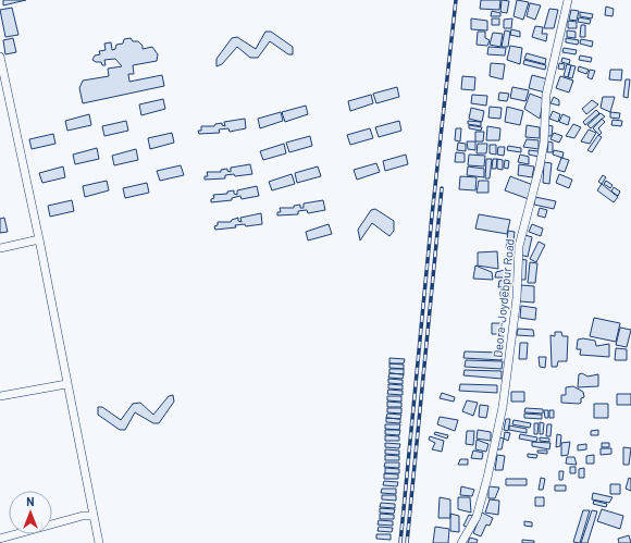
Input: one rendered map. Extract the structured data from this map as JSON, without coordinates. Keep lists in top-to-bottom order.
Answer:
{
  "streets": {
    "street": ["Deora-Joydebpur Road"]
  },
  "north": "top"
}
